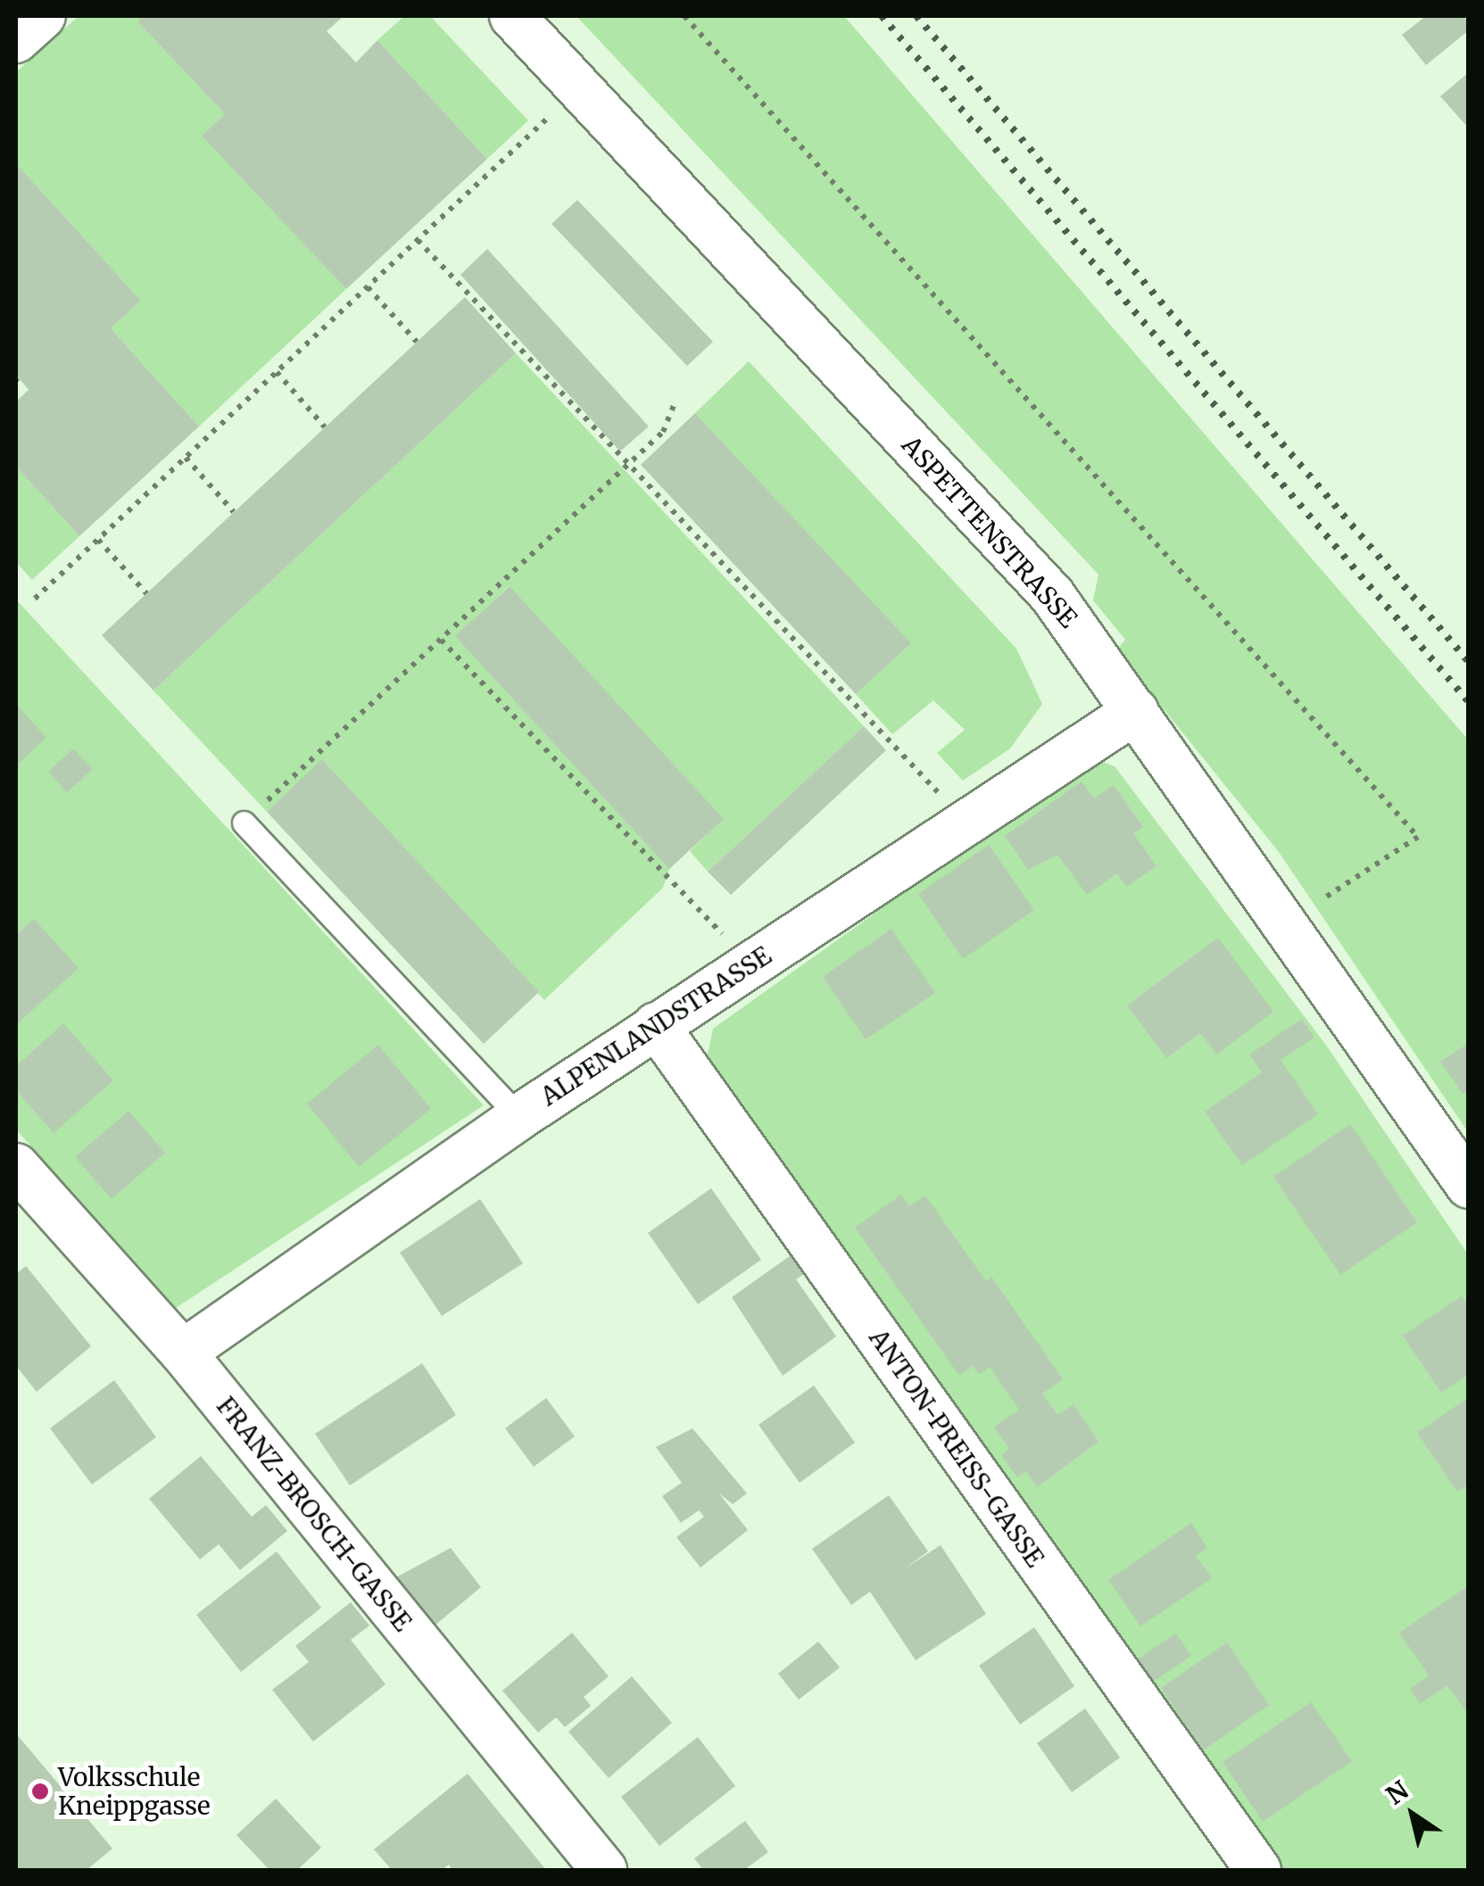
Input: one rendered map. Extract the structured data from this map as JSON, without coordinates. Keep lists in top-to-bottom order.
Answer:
{
  "streets": {
    "street": [
      "ASPETTENSTRASSE",
      "ALPENLANDSTRASSE",
      "ANTON-PREISS-GASSE",
      "FRANZ-BROSCH-GASSE"
    ]
  },
  "crossings": [
    ["ASPETTENSTRASSE", "ALPENLANDSTRASSE"],
    ["ALPENLANDSTRASSE", "ANTON-PREISS-GASSE"],
    ["ALPENLANDSTRASSE", "FRANZ-BROSCH-GASSE"]
  ],
  "places": ["Volksschule Kneippgasse"],
  "north": "top left"
}
